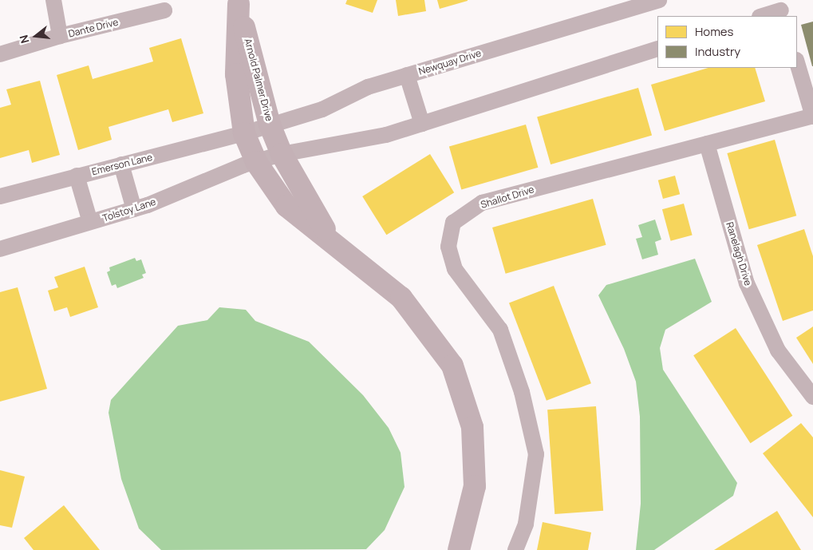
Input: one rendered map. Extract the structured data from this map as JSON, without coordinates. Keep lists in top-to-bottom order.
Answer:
{
  "streets": {
    "street": [
      "Dante Drive",
      "Newquay Drive",
      "Arnold Palmer Drive",
      "Emerson Lane",
      "Shallot Drive",
      "Tolstoy Lane",
      "Ranelagh Drive"
    ]
  },
  "crossings": [
    ["Newquay Drive", "Arnold Palmer Drive"],
    ["Newquay Drive", "Emerson Lane"],
    ["Arnold Palmer Drive", "Emerson Lane"],
    ["Arnold Palmer Drive", "Tolstoy Lane"],
    ["Shallot Drive", "Ranelagh Drive"]
  ],
  "legend": ["Homes", "Industry"],
  "north": "left"
}
